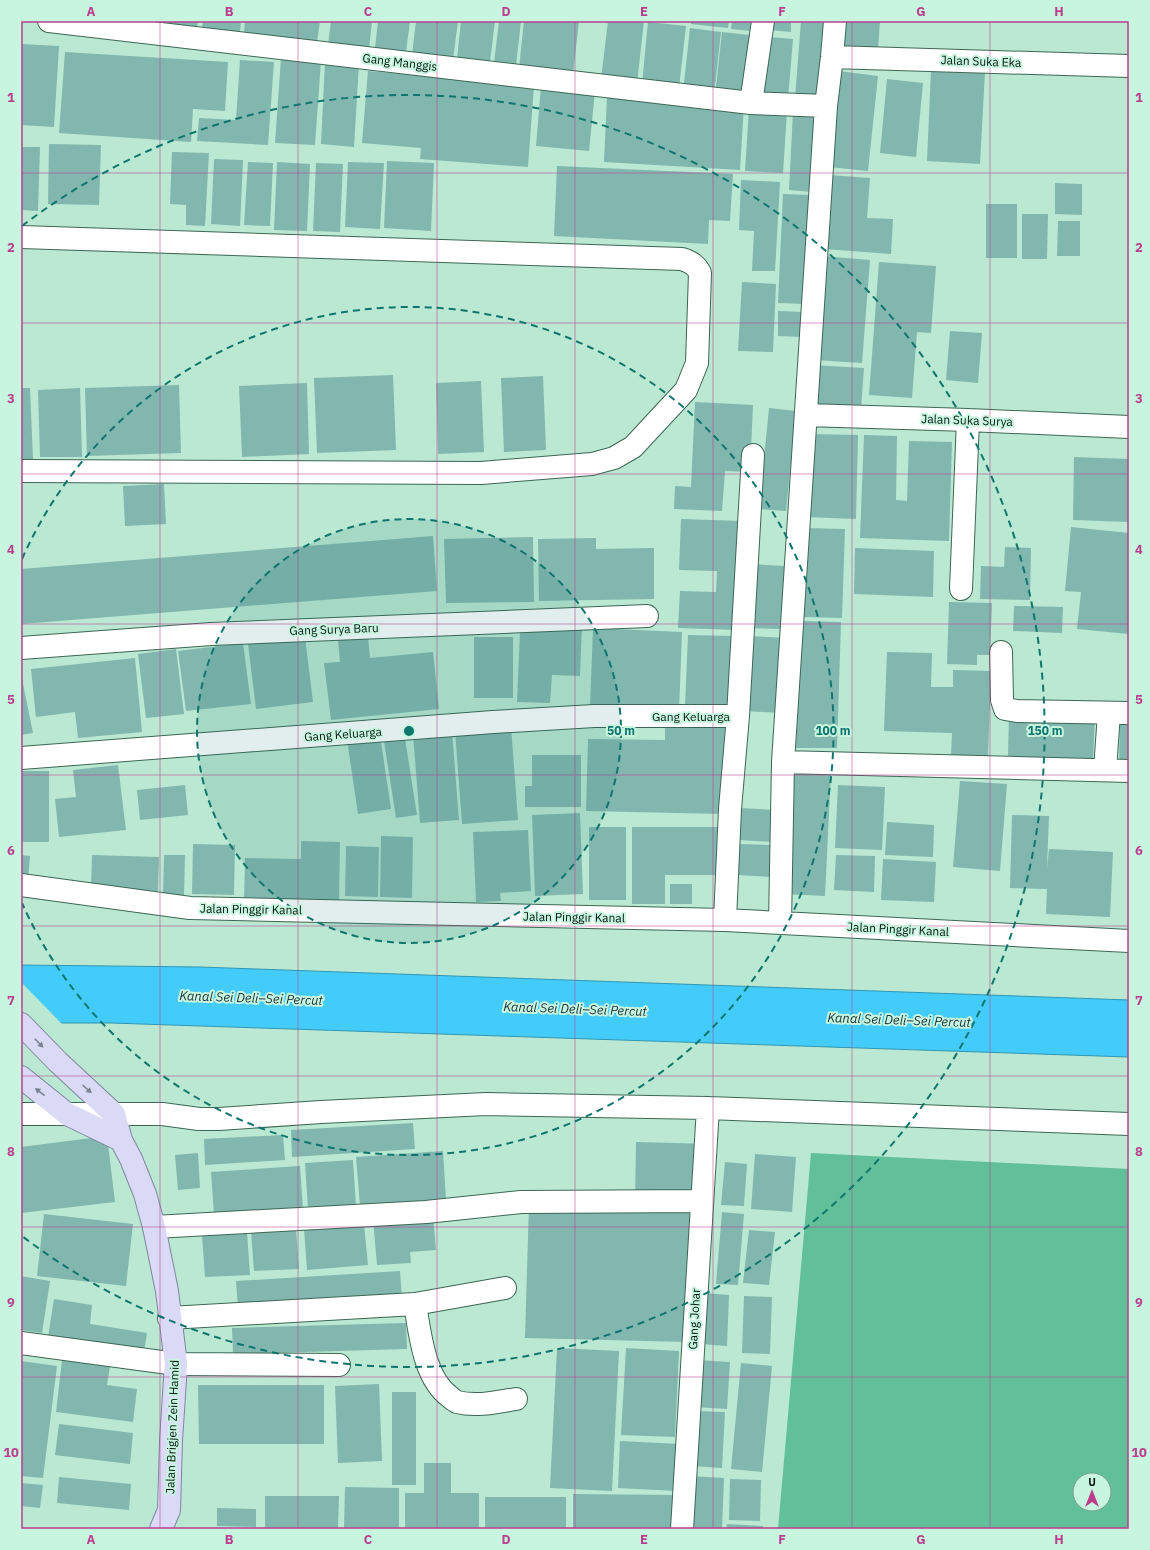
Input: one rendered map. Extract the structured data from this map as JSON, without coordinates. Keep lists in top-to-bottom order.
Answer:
{
  "streets": {
    "main road": ["Jalan Brigjen Zein Hamid"],
    "street": [
      "Jalan Suka Eka",
      "Gang Manggis",
      "Jalan Suka Surya",
      "Gang Surya Baru",
      "Gang Keluarga",
      "Jalan Pinggir Kanal",
      "Gang Johar"
    ]
  },
  "water": ["Kanal Sei Deli–Sei Percut"],
  "north": "top",
  "grid": {
    "columns": [
      "A",
      "B",
      "C",
      "D",
      "E",
      "F",
      "G",
      "H"
    ],
    "rows": [
      "1",
      "2",
      "3",
      "4",
      "5",
      "6",
      "7",
      "8",
      "9",
      "10"
    ]
  },
  "rings": ["50 m", "100 m", "150 m"]
}
